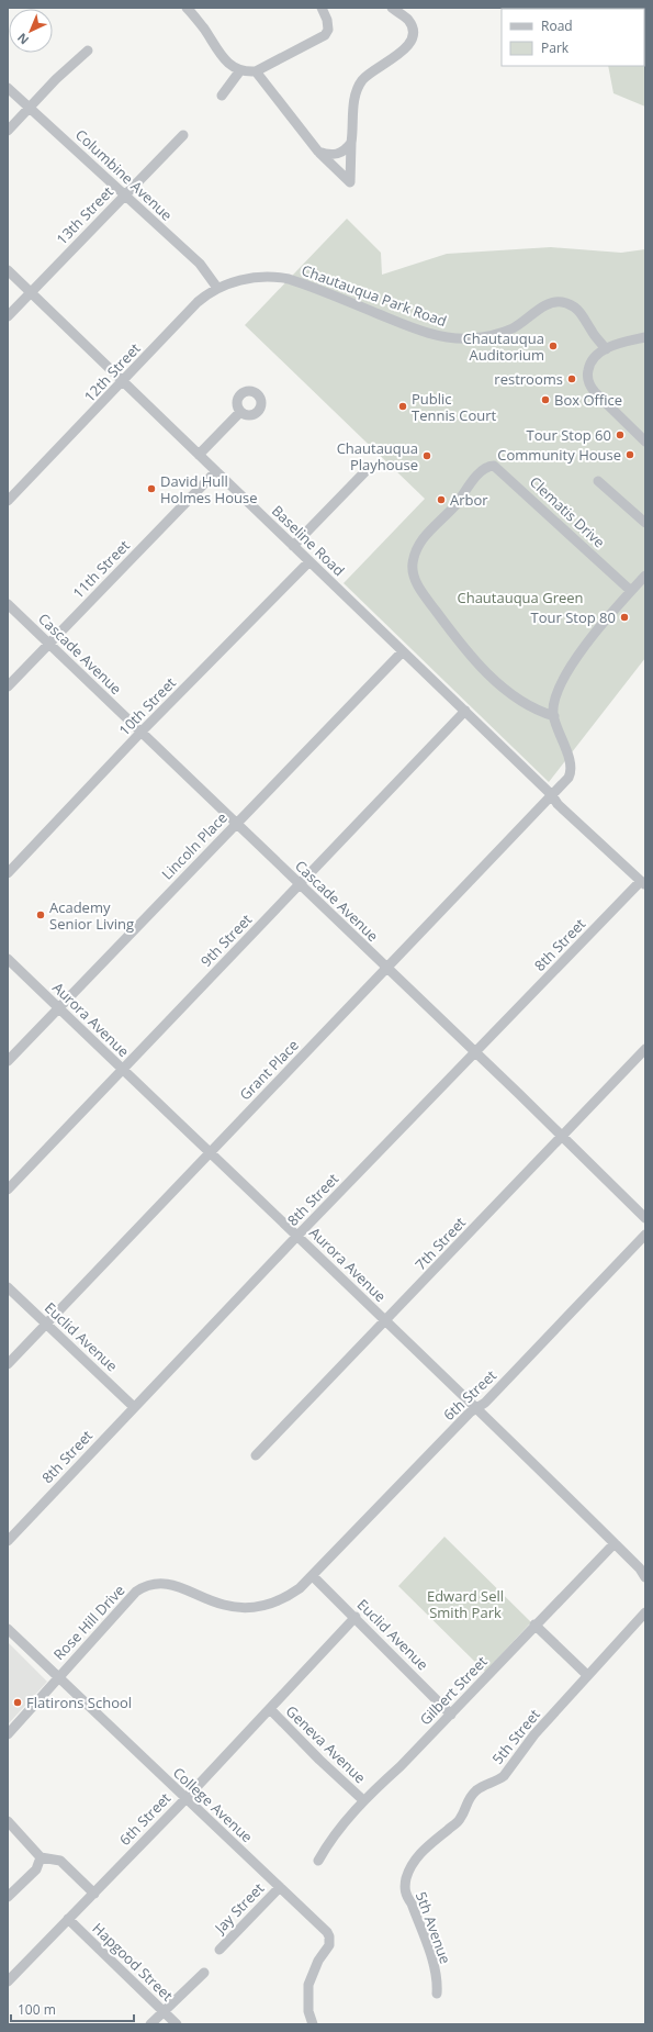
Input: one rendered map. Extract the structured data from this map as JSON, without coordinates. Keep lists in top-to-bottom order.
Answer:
{
  "streets": {
    "street": [
      "Columbine Avenue",
      "13th Street",
      "Chautauqua Park Road",
      "12th Street",
      "Clematis Drive",
      "Baseline Road",
      "11th Street",
      "Cascade Avenue",
      "10th Street",
      "Lincoln Place",
      "9th Street",
      "8th Street",
      "Aurora Avenue",
      "Grant Place",
      "7th Street",
      "Euclid Avenue",
      "6th Street",
      "Rose Hill Drive",
      "Gilbert Street",
      "5th Street",
      "Geneva Avenue",
      "College Avenue",
      "Jay Street",
      "5th Avenue",
      "Hapgood Street"
    ]
  },
  "crossings": [
    ["Columbine Avenue", "13th Street"],
    ["Columbine Avenue", "12th Street"],
    ["13th Street", "Baseline Road"],
    ["Chautauqua Park Road", "12th Street"],
    ["12th Street", "Baseline Road"],
    ["Clematis Drive", "Grant Place"],
    ["Baseline Road", "11th Street"],
    ["Baseline Road", "10th Street"],
    ["Baseline Road", "Lincoln Place"],
    ["Baseline Road", "9th Street"],
    ["Baseline Road", "8th Street"],
    ["Baseline Road", "Grant Place"],
    ["11th Street", "Cascade Avenue"],
    ["Cascade Avenue", "10th Street"],
    ["Cascade Avenue", "Lincoln Place"],
    ["Cascade Avenue", "9th Street"],
    ["Cascade Avenue", "8th Street"],
    ["Cascade Avenue", "Grant Place"],
    ["Cascade Avenue", "7th Street"],
    ["Lincoln Place", "Aurora Avenue"],
    ["9th Street", "Aurora Avenue"],
    ["8th Street", "Aurora Avenue"],
    ["8th Street", "Euclid Avenue"],
    ["Aurora Avenue", "Grant Place"],
    ["Aurora Avenue", "7th Street"],
    ["Aurora Avenue", "6th Street"],
    ["Aurora Avenue", "Gilbert Street"],
    ["Grant Place", "Euclid Avenue"],
    ["Euclid Avenue", "6th Street"],
    ["Euclid Avenue", "Rose Hill Drive"],
    ["Euclid Avenue", "Gilbert Street"],
    ["6th Street", "Rose Hill Drive"],
    ["6th Street", "Geneva Avenue"],
    ["6th Street", "College Avenue"],
    ["6th Street", "Hapgood Street"],
    ["Rose Hill Drive", "College Avenue"],
    ["Gilbert Street", "Geneva Avenue"],
    ["5th Street", "5th Avenue"],
    ["College Avenue", "Jay Street"]
  ],
  "parks": ["Chautauqua Green", "Edward Sell Smith Park"],
  "places": [
    "Chautauqua Auditorium",
    "restrooms",
    "Box Office",
    "Public Tennis Court",
    "Tour Stop 60",
    "Community House",
    "Chautauqua Playhouse",
    "David Hull Holmes House",
    "Arbor",
    "Tour Stop 80",
    "Academy Senior Living",
    "Flatirons School"
  ],
  "legend": ["Road", "Park"],
  "scale_bar": "100 m",
  "north": "bottom left"
}
